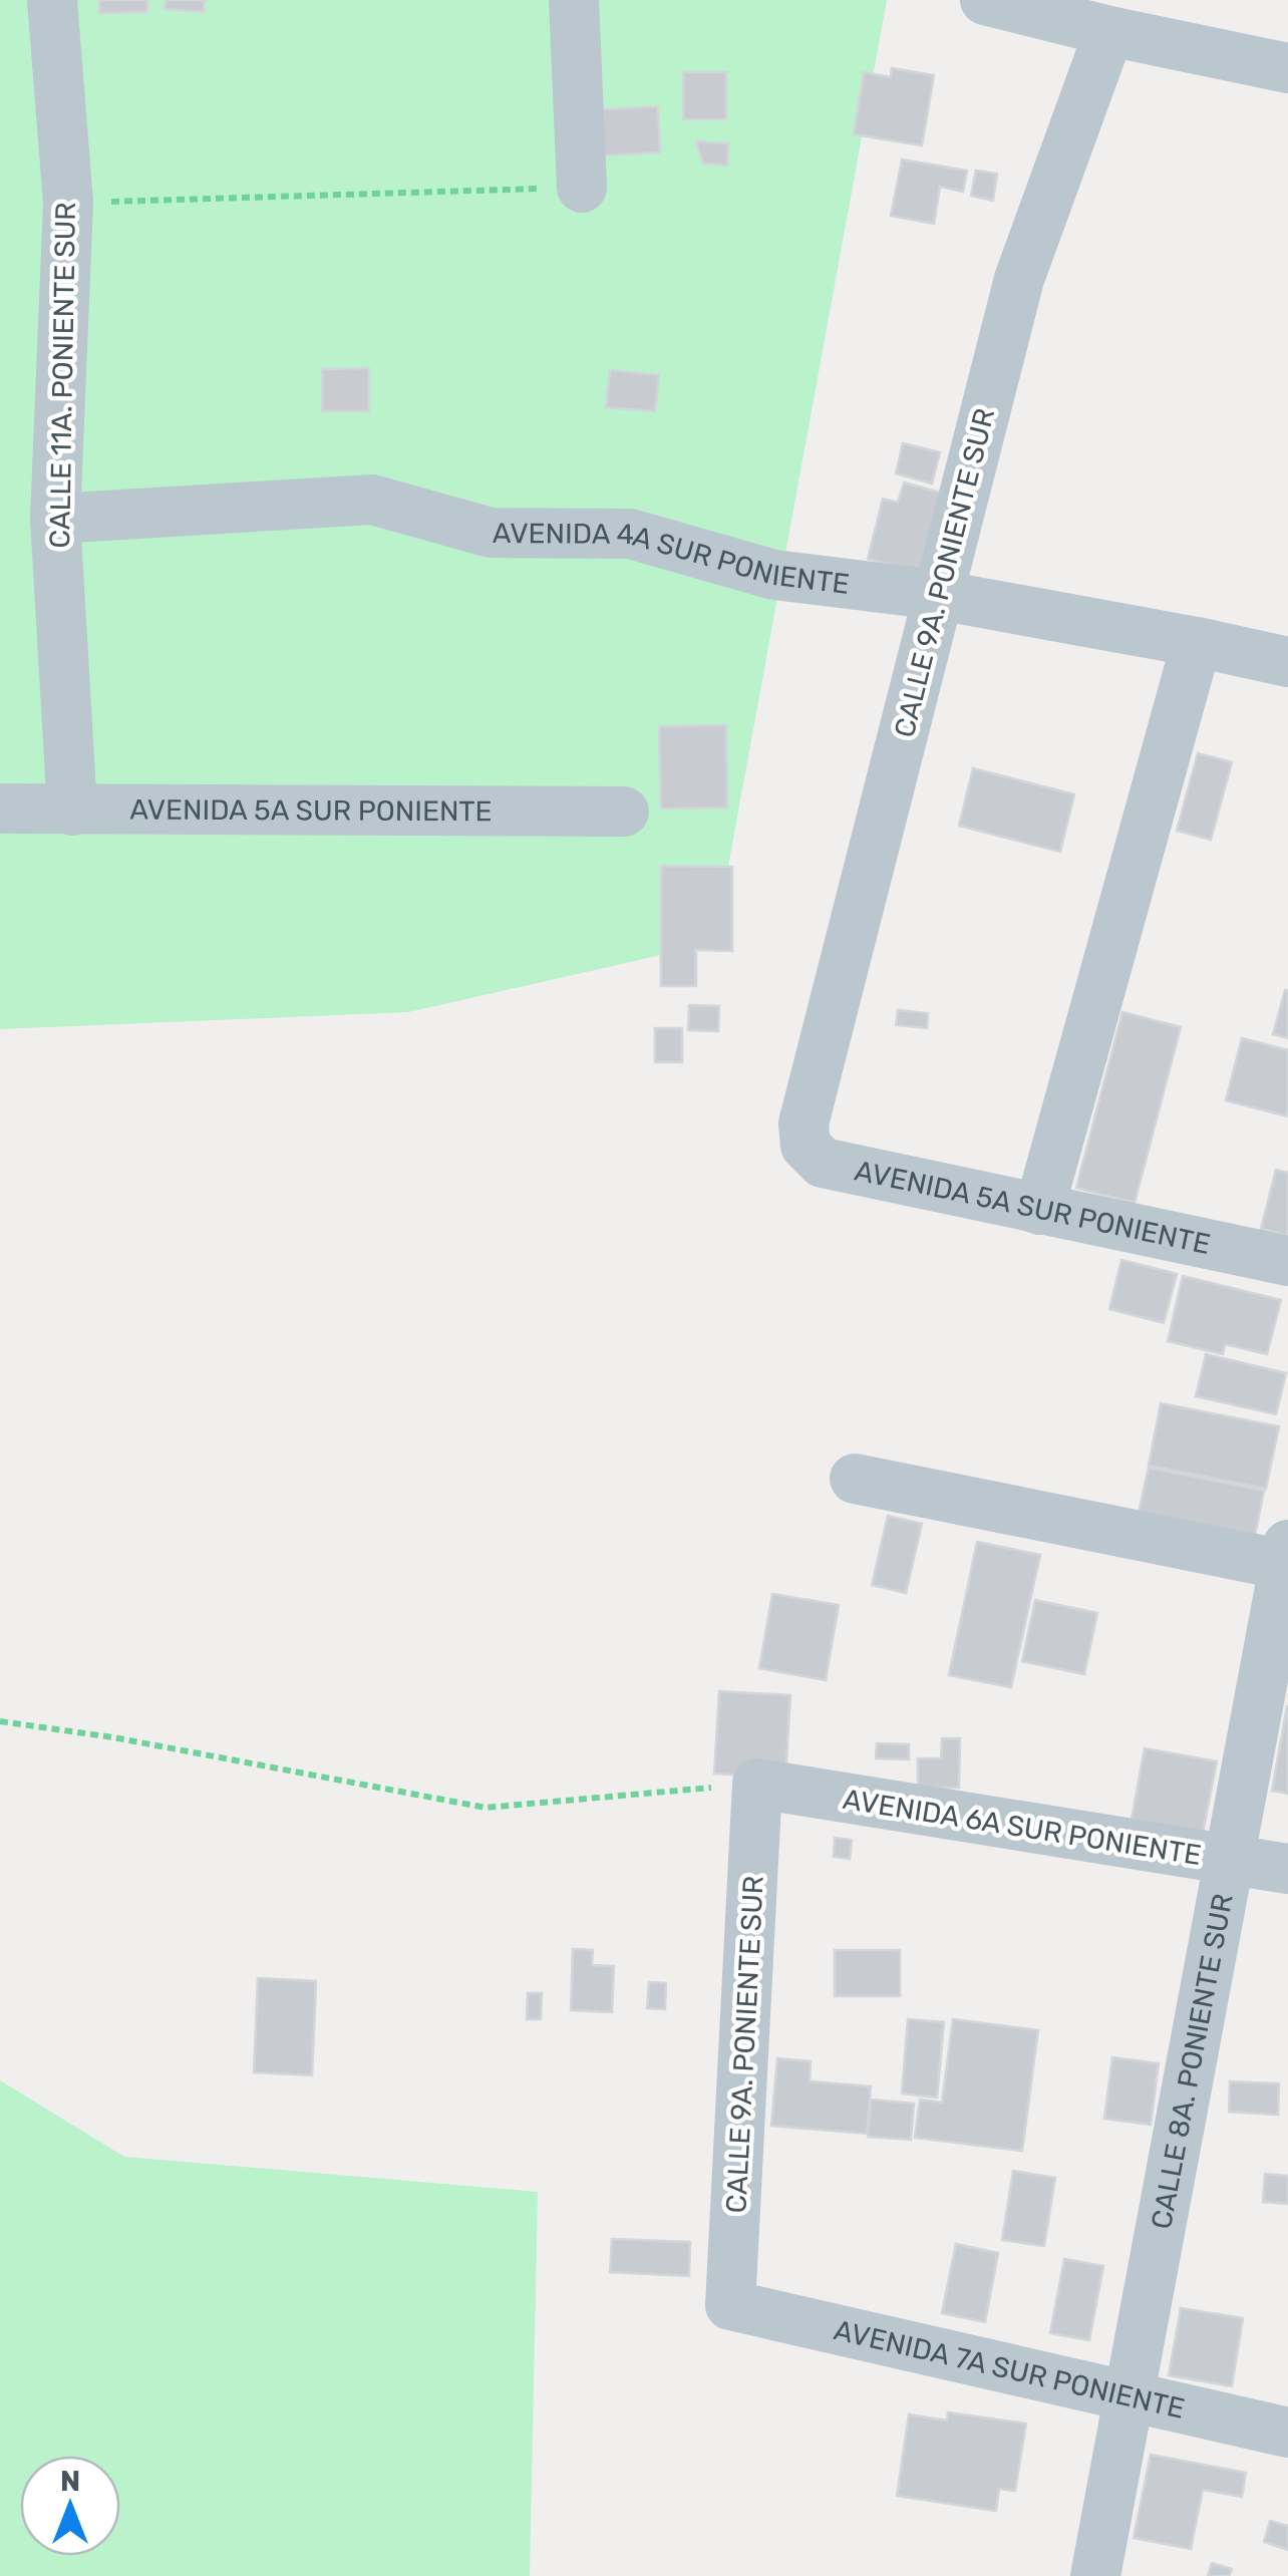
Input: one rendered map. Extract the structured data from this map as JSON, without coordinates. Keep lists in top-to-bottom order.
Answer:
{
  "streets": {
    "street": [
      "CALLE 11A. PONIENTE SUR",
      "AVENIDA 4A SUR PONIENTE",
      "CALLE 9A. PONIENTE SUR",
      "AVENIDA 5A SUR PONIENTE",
      "AVENIDA 6A SUR PONIENTE",
      "CALLE 8A. PONIENTE SUR",
      "AVENIDA 7A SUR PONIENTE"
    ]
  },
  "crossings": [
    ["CALLE 11A. PONIENTE SUR", "AVENIDA 4A SUR PONIENTE"],
    ["CALLE 11A. PONIENTE SUR", "AVENIDA 5A SUR PONIENTE"],
    ["AVENIDA 4A SUR PONIENTE", "CALLE 9A. PONIENTE SUR"],
    ["CALLE 9A. PONIENTE SUR", "AVENIDA 5A SUR PONIENTE"],
    ["CALLE 9A. PONIENTE SUR", "AVENIDA 6A SUR PONIENTE"],
    ["CALLE 9A. PONIENTE SUR", "AVENIDA 7A SUR PONIENTE"],
    ["AVENIDA 6A SUR PONIENTE", "CALLE 8A. PONIENTE SUR"],
    ["CALLE 8A. PONIENTE SUR", "AVENIDA 7A SUR PONIENTE"]
  ],
  "north": "top"
}
